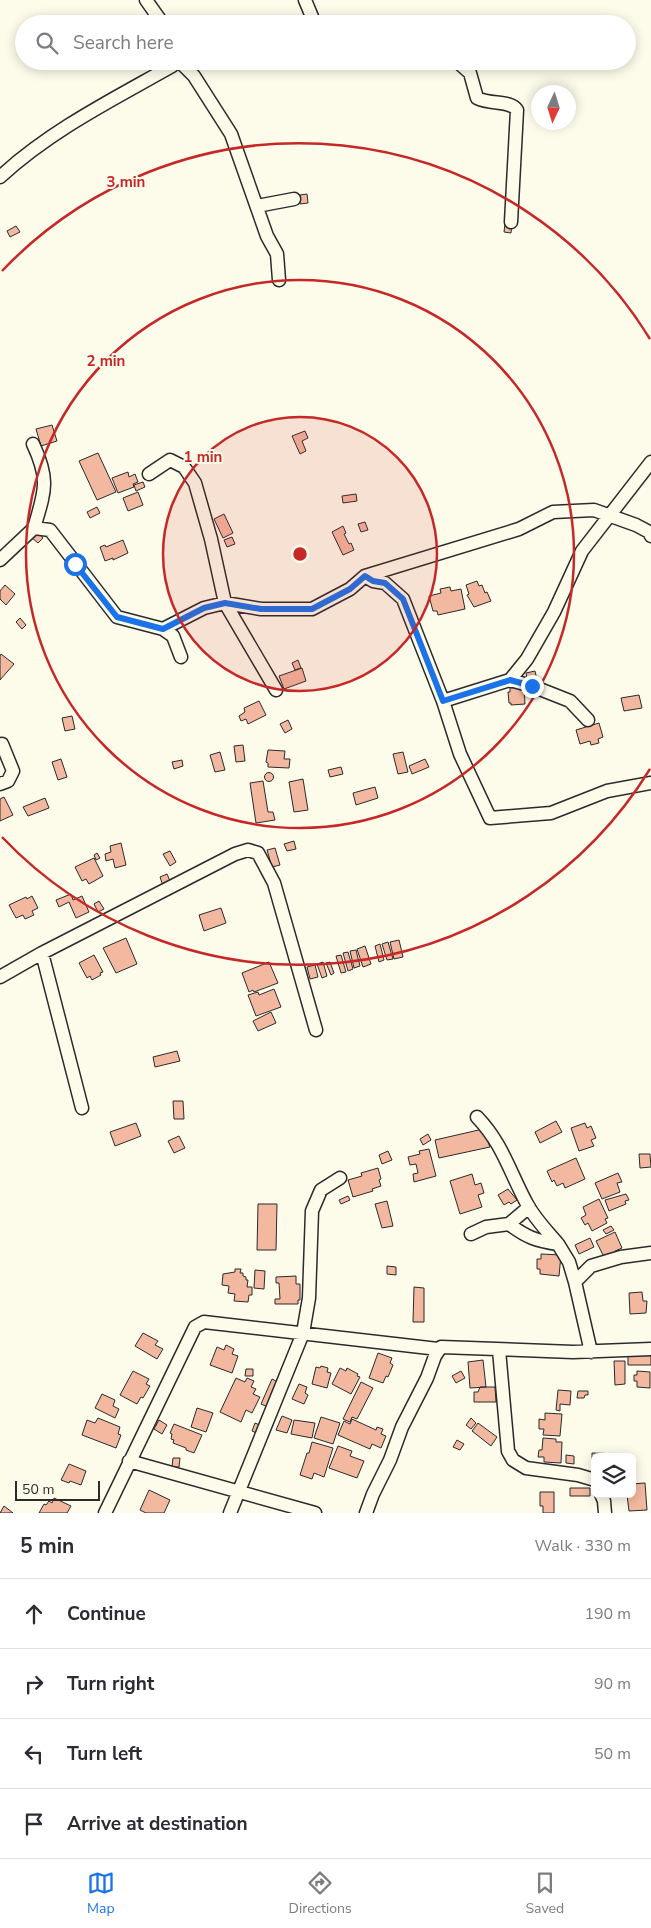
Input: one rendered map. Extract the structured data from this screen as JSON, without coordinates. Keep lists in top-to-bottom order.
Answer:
{
  "scale_bar": "50 m",
  "north": "bottom",
  "page": {
    "search": "Search here",
    "scale": "50 m",
    "heading": ["5 min", "Walk · 330 m"],
    "list": [
      ["Continue", "190 m"],
      ["Turn right", "90 m"],
      ["Turn left", "50 m"],
      "Arrive at destination"
    ],
    "nav": ["Map", "Directions", "Saved"]
  },
  "rings": ["3 min", "2 min", "1 min"]
}
